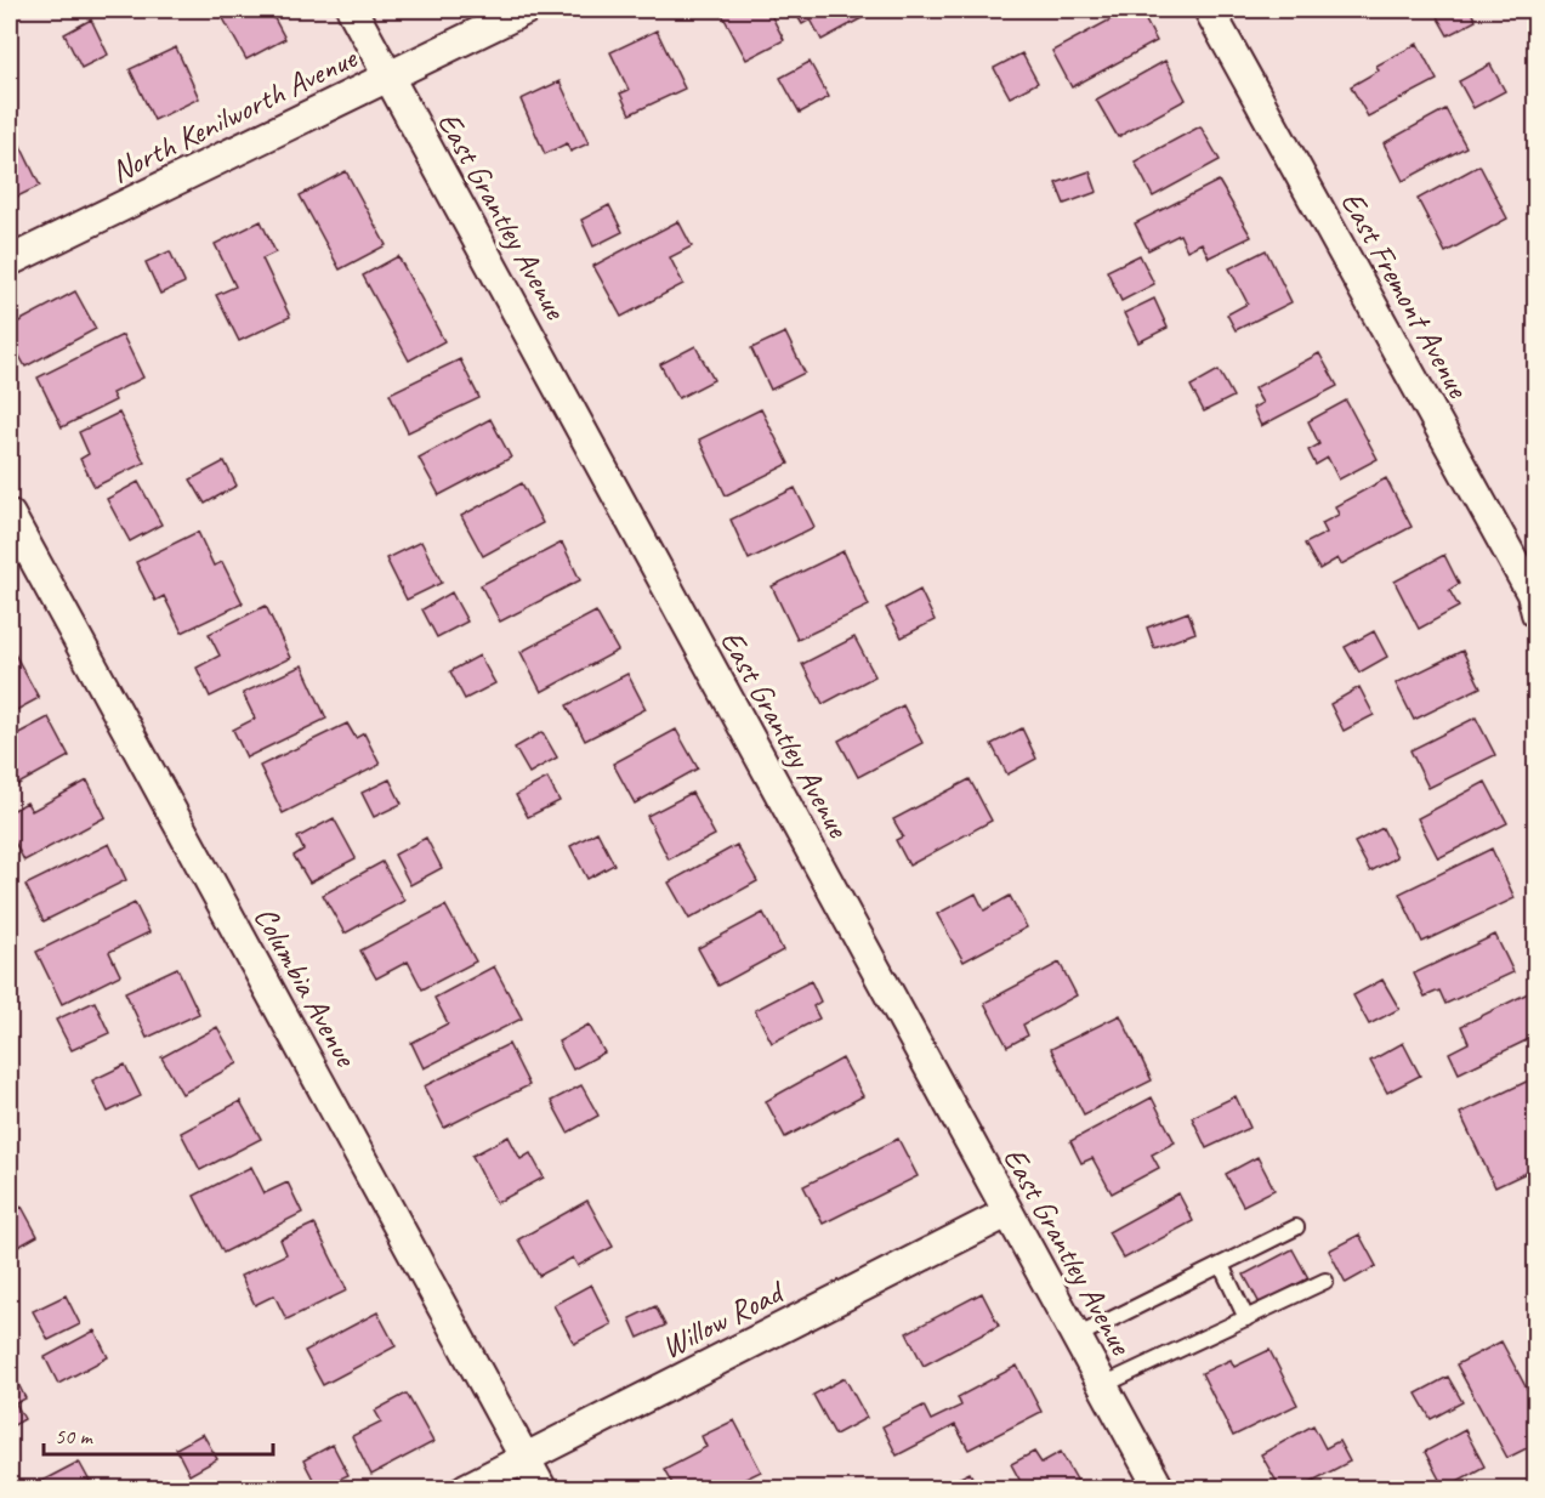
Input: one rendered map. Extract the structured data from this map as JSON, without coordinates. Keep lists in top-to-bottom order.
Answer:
{
  "streets": {
    "street": [
      "North Kenilworth Avenue",
      "East Grantley Avenue",
      "East Fremont Avenue",
      "Columbia Avenue",
      "Willow Road"
    ]
  },
  "crossings": [
    ["North Kenilworth Avenue", "East Grantley Avenue"],
    ["East Grantley Avenue", "Willow Road"],
    ["Columbia Avenue", "Willow Road"]
  ],
  "scale_bar": "50 m"
}
